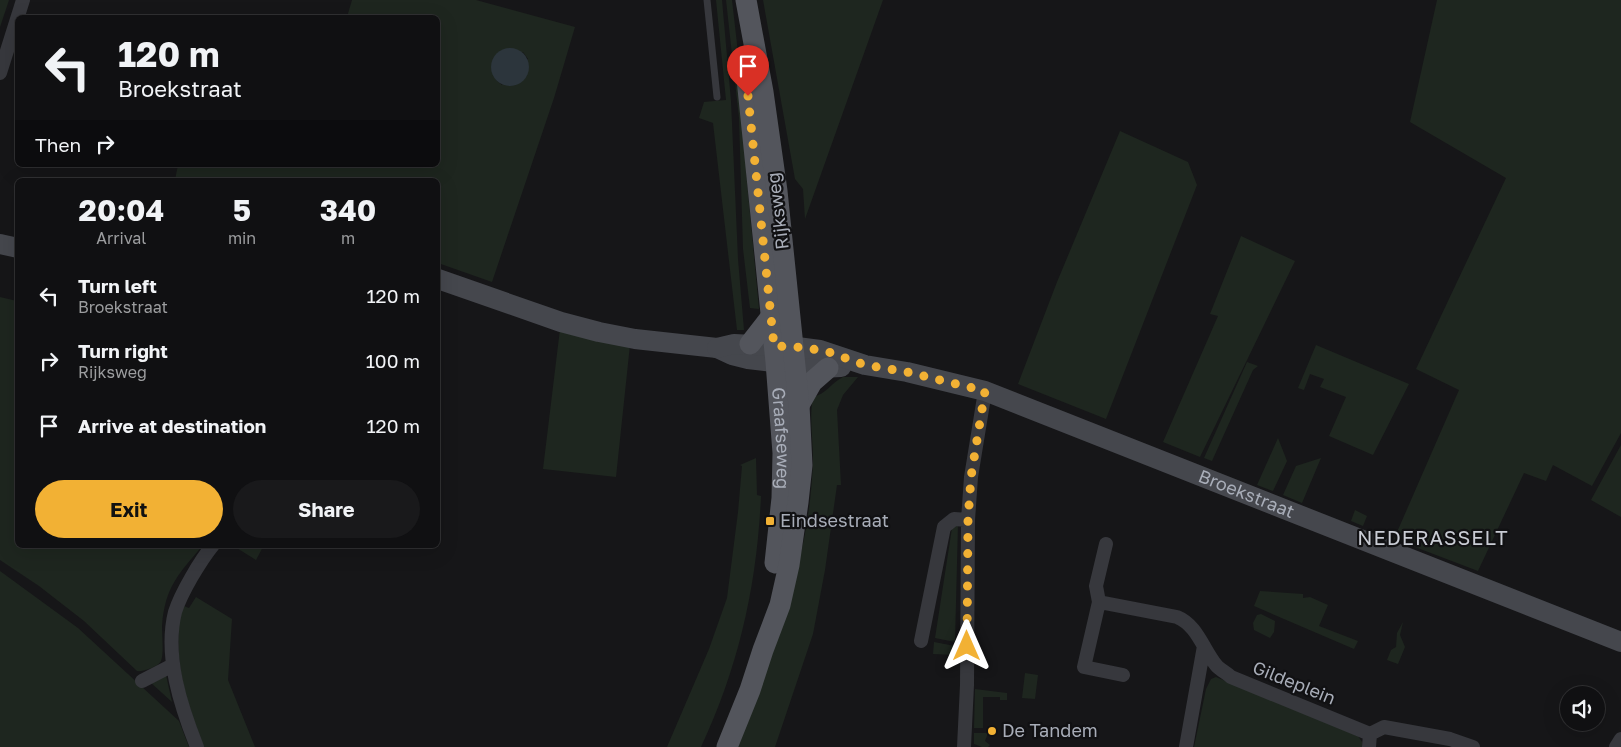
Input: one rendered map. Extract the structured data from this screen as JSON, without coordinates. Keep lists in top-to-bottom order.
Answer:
{
  "streets": {
    "main road": ["Rijksweg", "Graafseweg", "Broekstraat"],
    "street": ["Gildeplein"]
  },
  "crossings": [
    ["Rijksweg", "Graafseweg"],
    ["Rijksweg", "Broekstraat"],
    ["Graafseweg", "Broekstraat"]
  ],
  "districts": ["NEDERASSELT"],
  "places": {
    "transit": ["Eindsestraat"],
    "other": ["De Tandem"]
  },
  "page": {
    "turn": ["120 m", "Broekstraat"],
    "then": "Then",
    "eta": [
      "20:04",
      "Arrival",
      "5",
      "min",
      "340",
      "m"
    ],
    "list": [
      {
        "name": "Turn left",
        "note": "Broekstraat",
        "value": "120 m"
      },
      {
        "name": "Turn right",
        "note": "Rijksweg",
        "value": "100 m"
      },
      {
        "name": "Arrive at destination",
        "value": "120 m"
      }
    ],
    "buttons": ["Exit", "Share"]
  }
}
